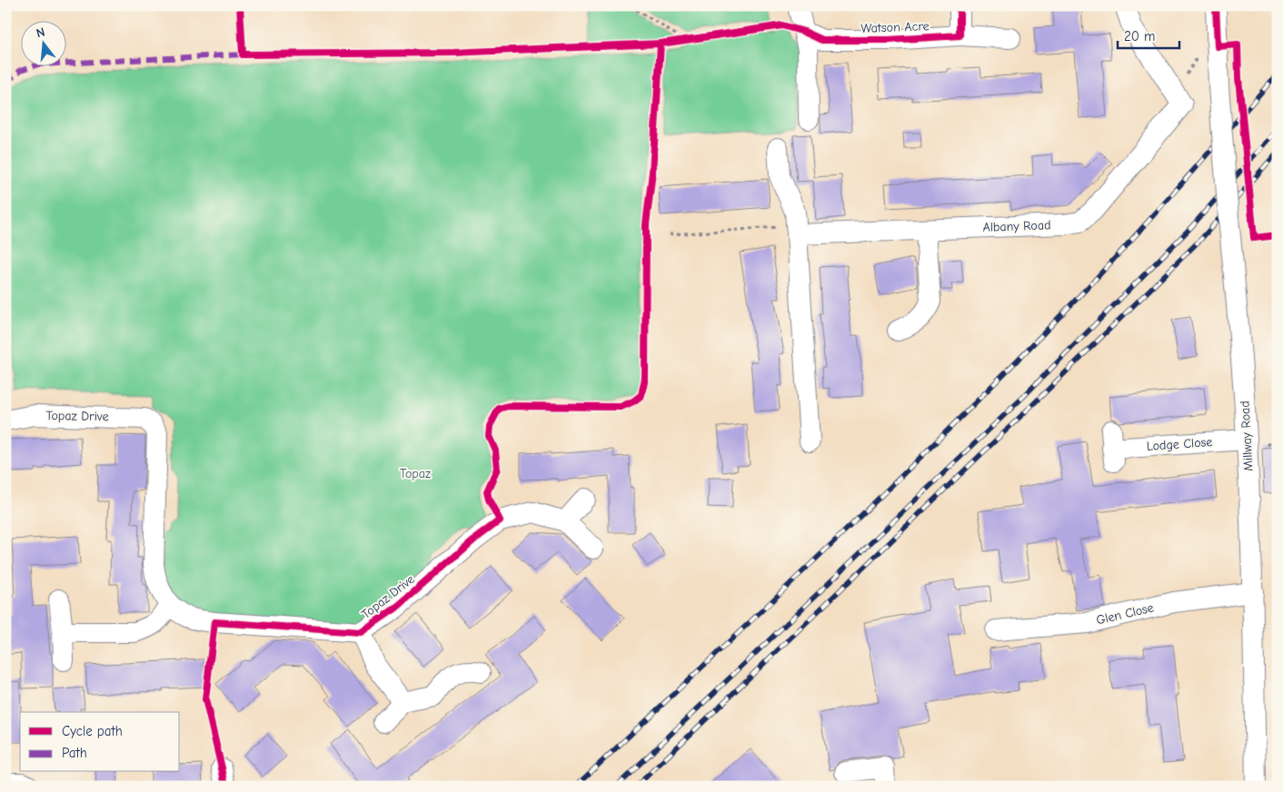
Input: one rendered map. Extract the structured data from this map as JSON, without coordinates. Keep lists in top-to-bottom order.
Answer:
{
  "streets": {
    "street": [
      "Watson Acre",
      "Albany Road",
      "Topaz Drive",
      "Millway Road",
      "Lodge Close",
      "Glen Close"
    ]
  },
  "crossings": [
    ["Millway Road", "Lodge Close"],
    ["Millway Road", "Glen Close"]
  ],
  "parks": ["Topaz"],
  "legend": ["Cycle path", "Path"],
  "scale_bar": "20 m",
  "north": "top"
}
